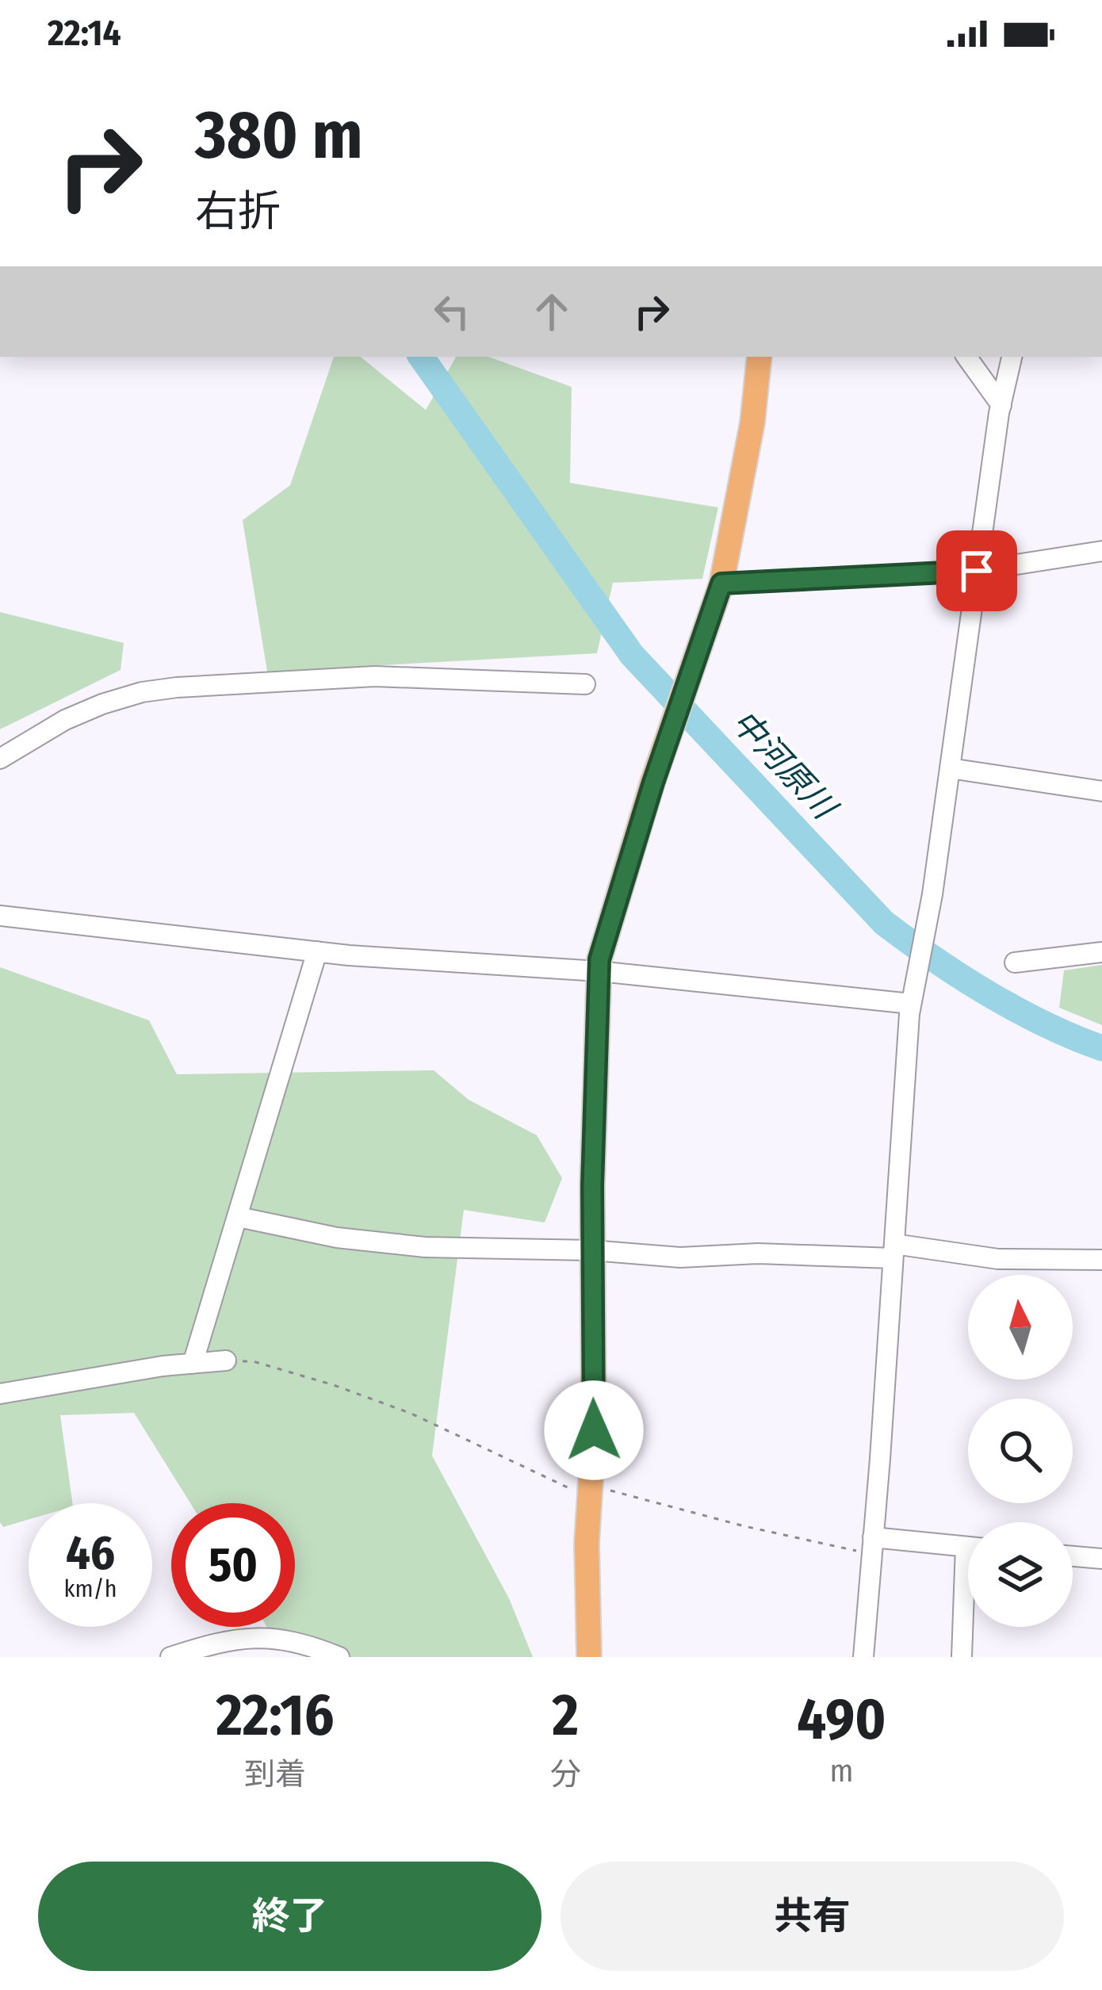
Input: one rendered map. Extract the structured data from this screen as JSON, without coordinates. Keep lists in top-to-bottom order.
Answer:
{
  "water": ["中河原川"],
  "north": "top",
  "page": {
    "status": "22:14",
    "turn": ["380 m", "右折"],
    "speed": "46 km/h",
    "limit": "50",
    "eta": [
      "22:16",
      "到着",
      "2",
      "分",
      "490",
      "m"
    ],
    "buttons": ["終了", "共有"]
  }
}
